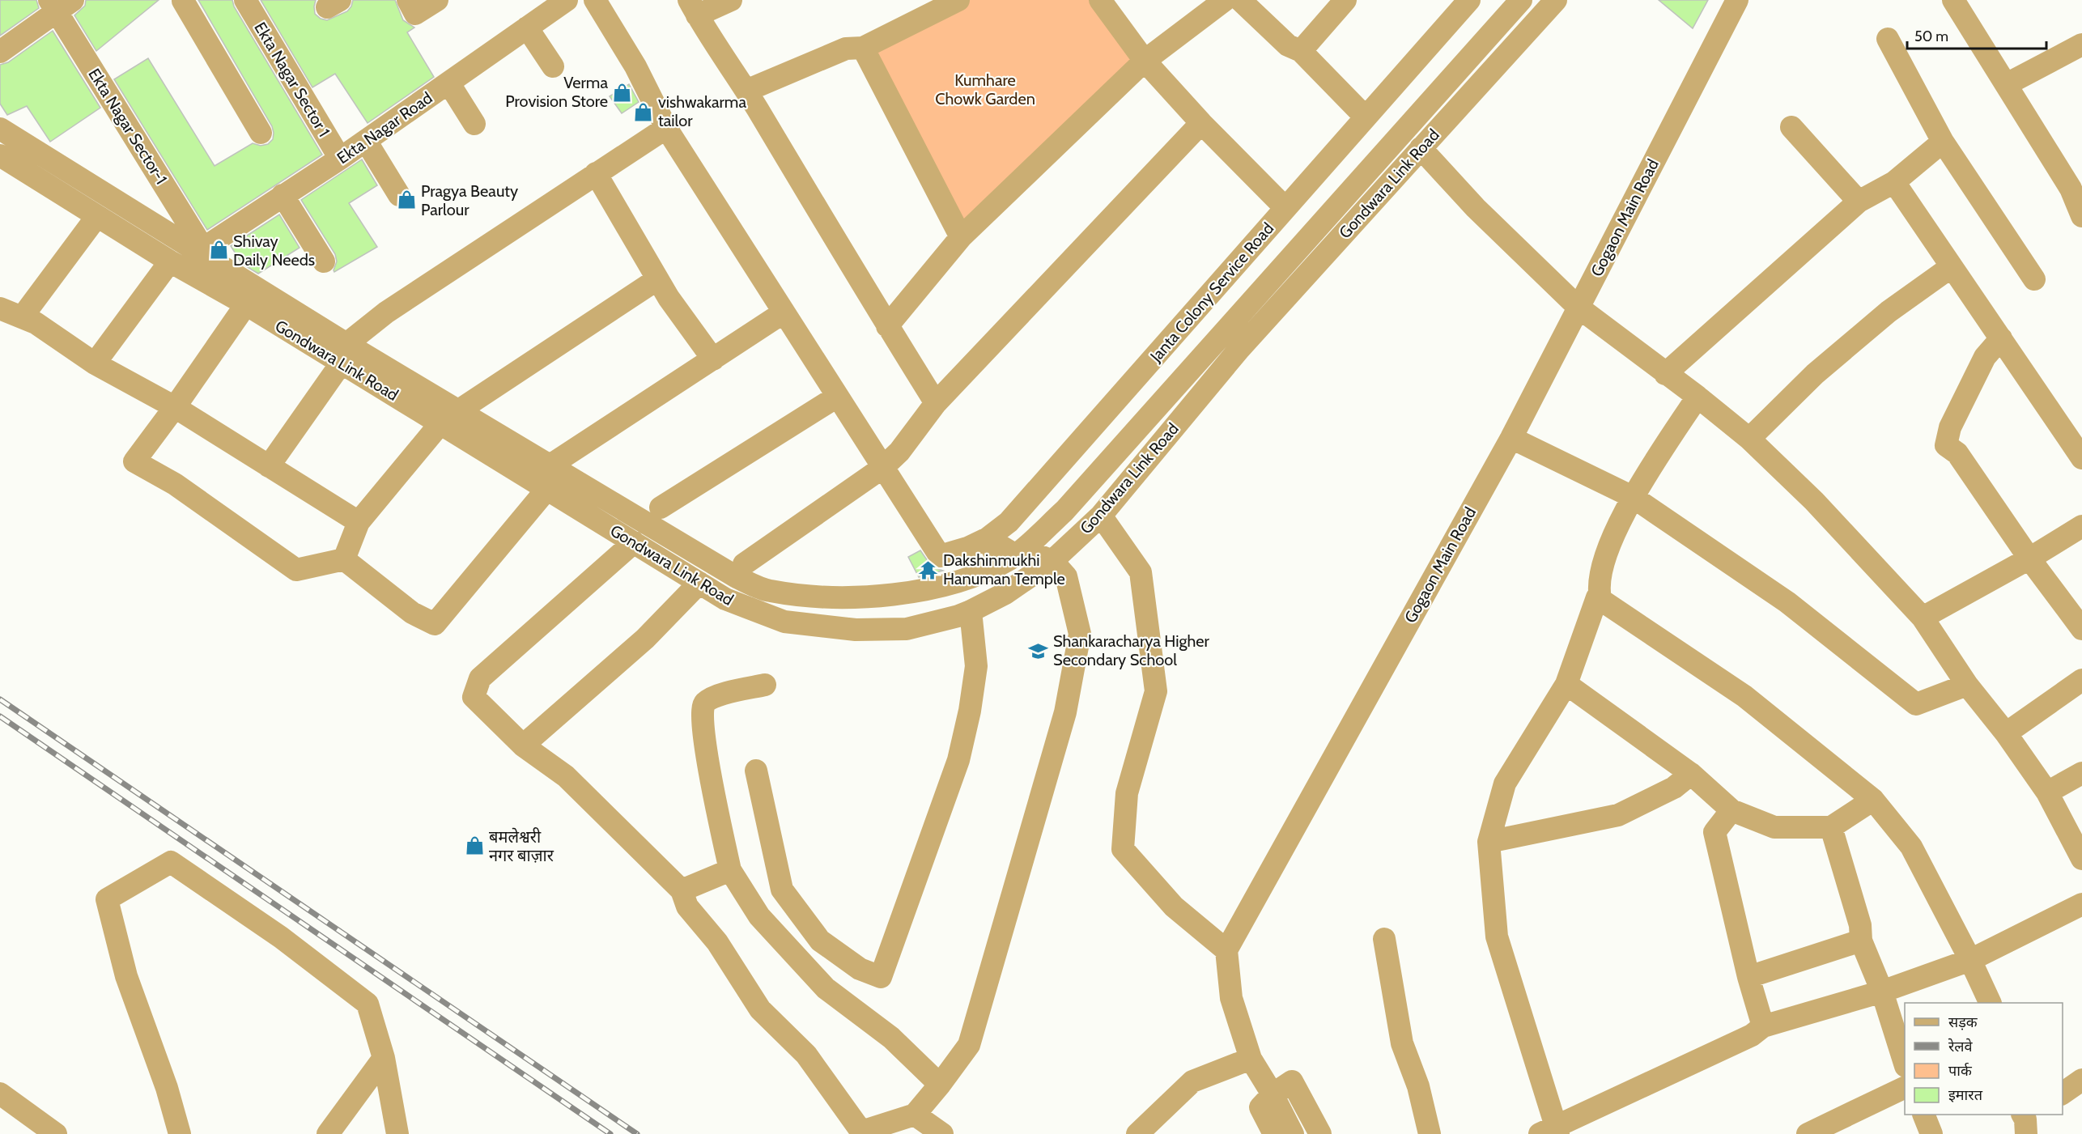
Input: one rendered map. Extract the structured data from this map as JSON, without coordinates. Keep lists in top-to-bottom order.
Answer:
{
  "streets": {
    "street": [
      "Ekta Nagar Sector 1",
      "Ekta Nagar Sector-1",
      "Ekta Nagar Road",
      "Gondwara Link Road",
      "Gogaon Main Road",
      "Janta Colony Service Road"
    ]
  },
  "crossings": [
    ["Ekta Nagar Sector 1", "Ekta Nagar Road"],
    ["Ekta Nagar Sector-1", "Ekta Nagar Road"]
  ],
  "parks": ["Kumhare Chowk Garden"],
  "places": {
    "shop": [
      "Verma Provision Store",
      "vishwakarma tailor",
      "Pragya Beauty Parlour",
      "Shivay Daily Needs",
      "बमलेश्वरी नगर बाज़ार"
    ],
    "temple": ["Dakshinmukhi Hanuman Temple"],
    "school or university": ["Shankaracharya Higher Secondary School"]
  },
  "legend": [
    "सड़क",
    "रेलवे",
    "पार्क",
    "इमारत"
  ],
  "scale_bar": "50 m"
}
